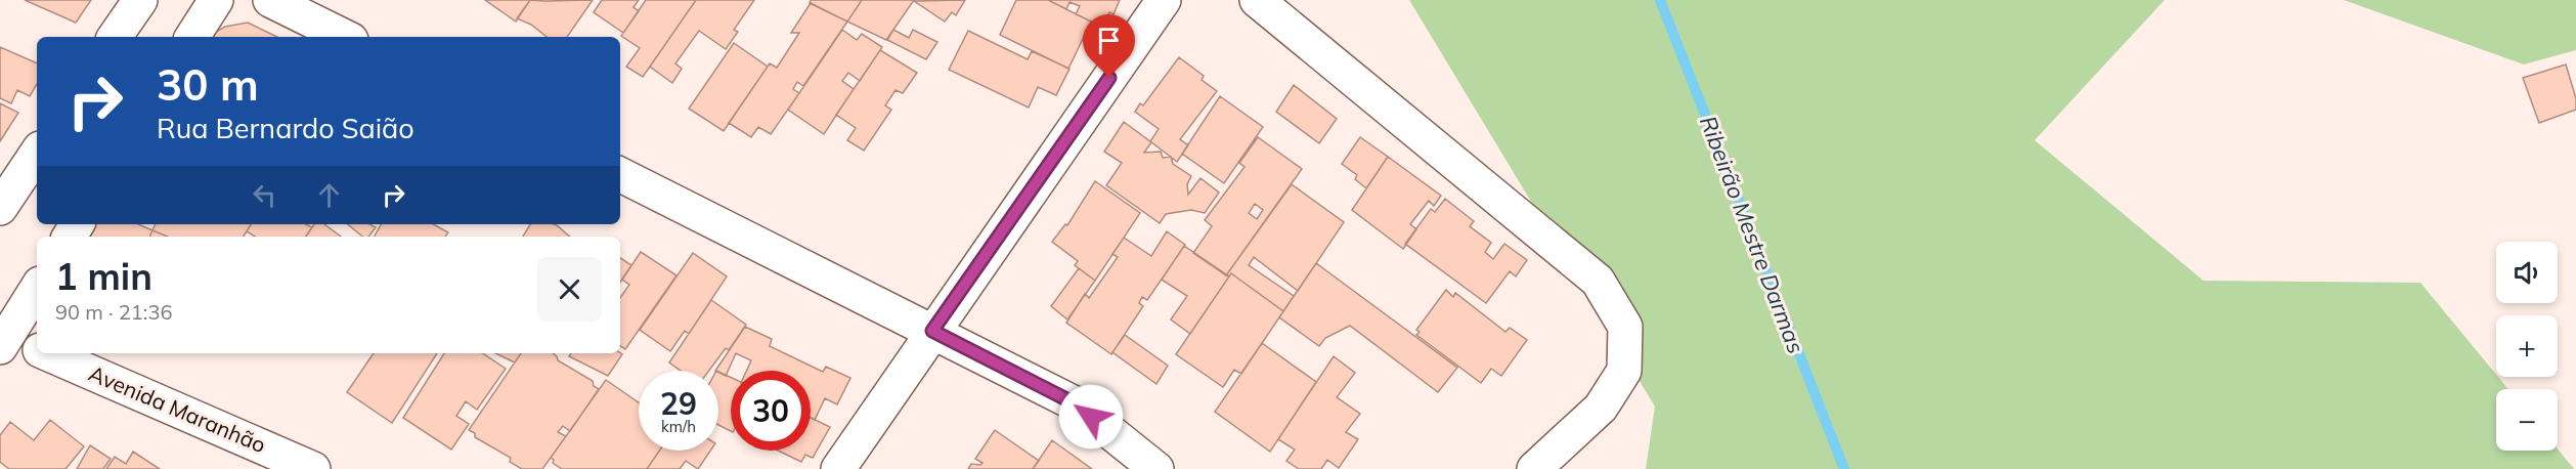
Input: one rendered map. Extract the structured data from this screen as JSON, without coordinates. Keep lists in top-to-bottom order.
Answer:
{
  "streets": {
    "street": ["Avenida Maranhão"]
  },
  "water": ["Ribeirão Mestre Darmas"],
  "page": {
    "turn": ["30 m", "Rua Bernardo Saião"],
    "heading": ["1 min", "90 m · 21:36"],
    "map_buttons": ["+", "−"],
    "speed": "29 km/h",
    "limit": "30"
  }
}
